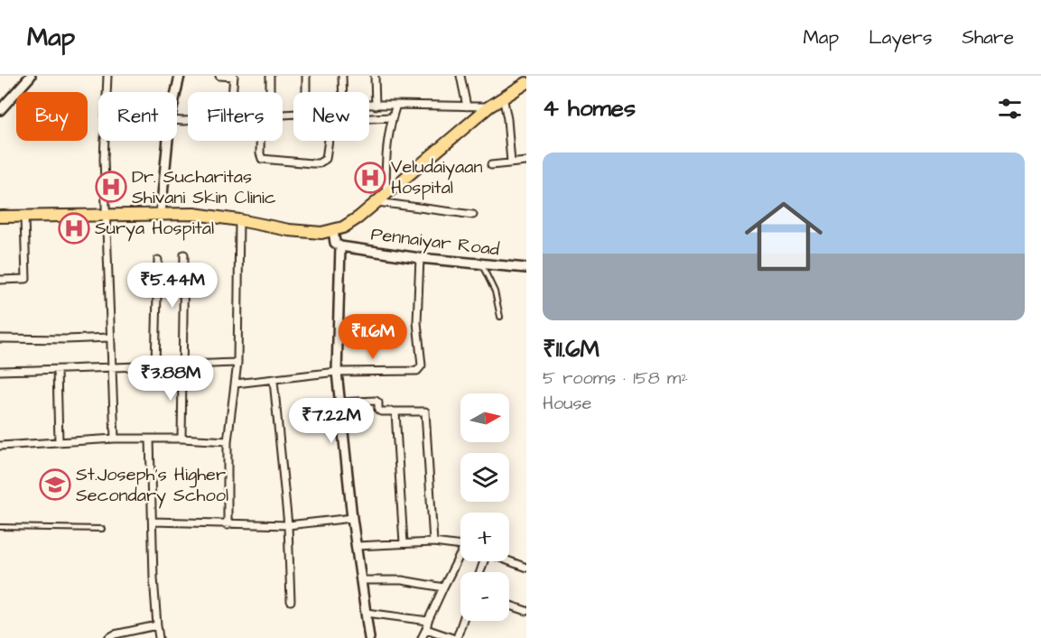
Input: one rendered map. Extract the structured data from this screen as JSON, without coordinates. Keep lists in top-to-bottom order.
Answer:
{
  "streets": {
    "street": ["Pennaiyar Road"]
  },
  "places": {
    "hospital": ["Veludaiyaan Hospital", "Dr. Sucharitas Shivani Skin Clinic", "Surya Hospital"],
    "school or university": ["St.Joseph's Higher Secondary School"]
  },
  "north": "right",
  "page": {
    "header": "Map",
    "nav": ["Map", "Layers", "Share"],
    "heading": "4 homes",
    "chip": [
      "Buy",
      "Rent",
      "Filters",
      "New"
    ],
    "list": [
      {
        "name": "₹11.6M",
        "note": "5 rooms · 158 m² · House"
      }
    ],
    "price": [
      "₹5.44M",
      "₹11.6M",
      "₹3.88M",
      "₹7.22M"
    ],
    "map_buttons": ["+", "−"]
  }
}
